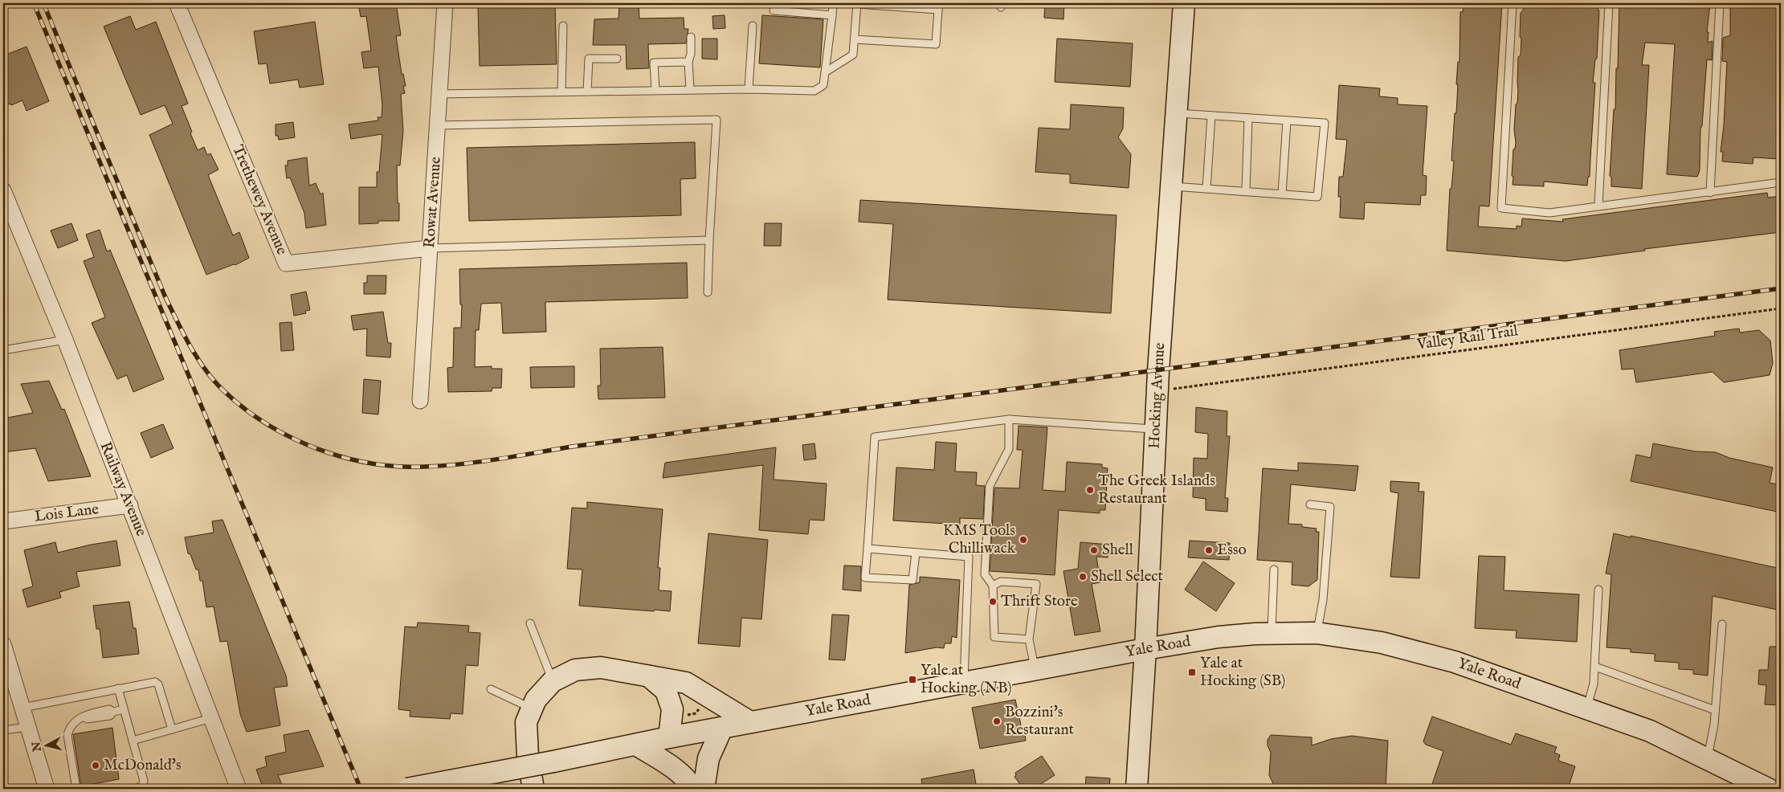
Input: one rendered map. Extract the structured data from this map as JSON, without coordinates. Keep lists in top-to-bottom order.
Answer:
{
  "streets": {
    "main road": ["Hocking Avenue", "Yale Road"],
    "street": [
      "Trethewey Avenue",
      "Rowat Avenue",
      "Railway Avenue",
      "Lois Lane"
    ],
    "path": ["Valley Rail Trail"]
  },
  "crossings": [
    ["Trethewey Avenue", "Rowat Avenue"],
    ["Valley Rail Trail", "Hocking Avenue"],
    ["Hocking Avenue", "Yale Road"],
    ["Railway Avenue", "Lois Lane"]
  ],
  "places": {
    "other": [
      "The Greek Islands Restaurant",
      "KMS Tools Chilliwack",
      "Shell",
      "Esso",
      "Shell Select",
      "Thrift Store",
      "Bozzini's Restaurant",
      "McDonald's"
    ],
    "transit": ["Yale at Hocking (SB)", "Yale at Hocking (NB)"]
  },
  "north": "left"
}
